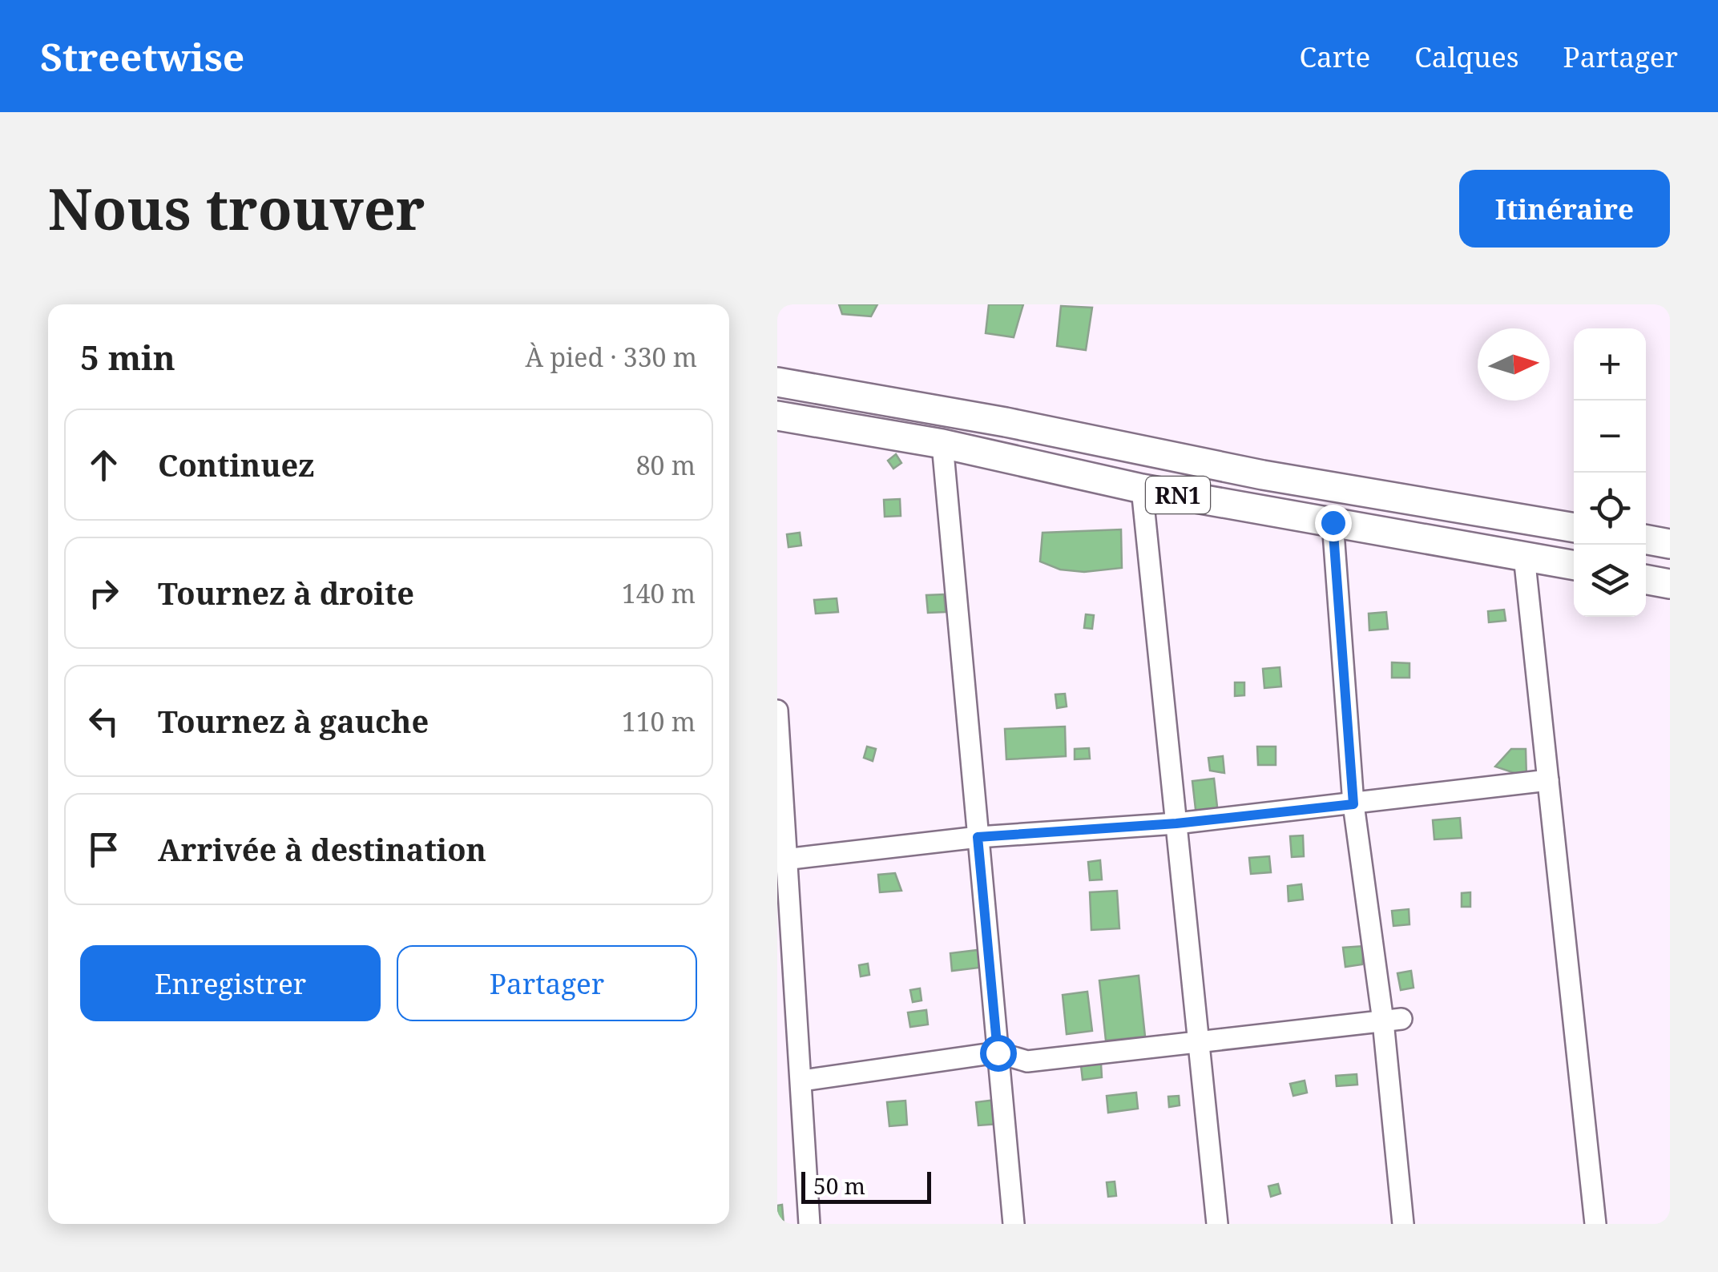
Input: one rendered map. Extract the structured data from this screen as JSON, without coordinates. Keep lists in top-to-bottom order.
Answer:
{
  "streets": {
    "highway": ["RN1"]
  },
  "scale_bar": "50 m",
  "north": "right",
  "page": {
    "header": "Streetwise",
    "nav": ["Carte", "Calques", "Partager"],
    "title": "Nous trouver",
    "buttons": [
      "Itinéraire",
      ["Enregistrer", "Partager"]
    ],
    "heading": ["5 min", "À pied · 330 m"],
    "map_buttons": ["+", "−"],
    "list": [
      ["Continuez", "80 m"],
      ["Tournez à droite", "140 m"],
      ["Tournez à gauche", "110 m"],
      "Arrivée à destination"
    ],
    "scale": "50 m"
  }
}
